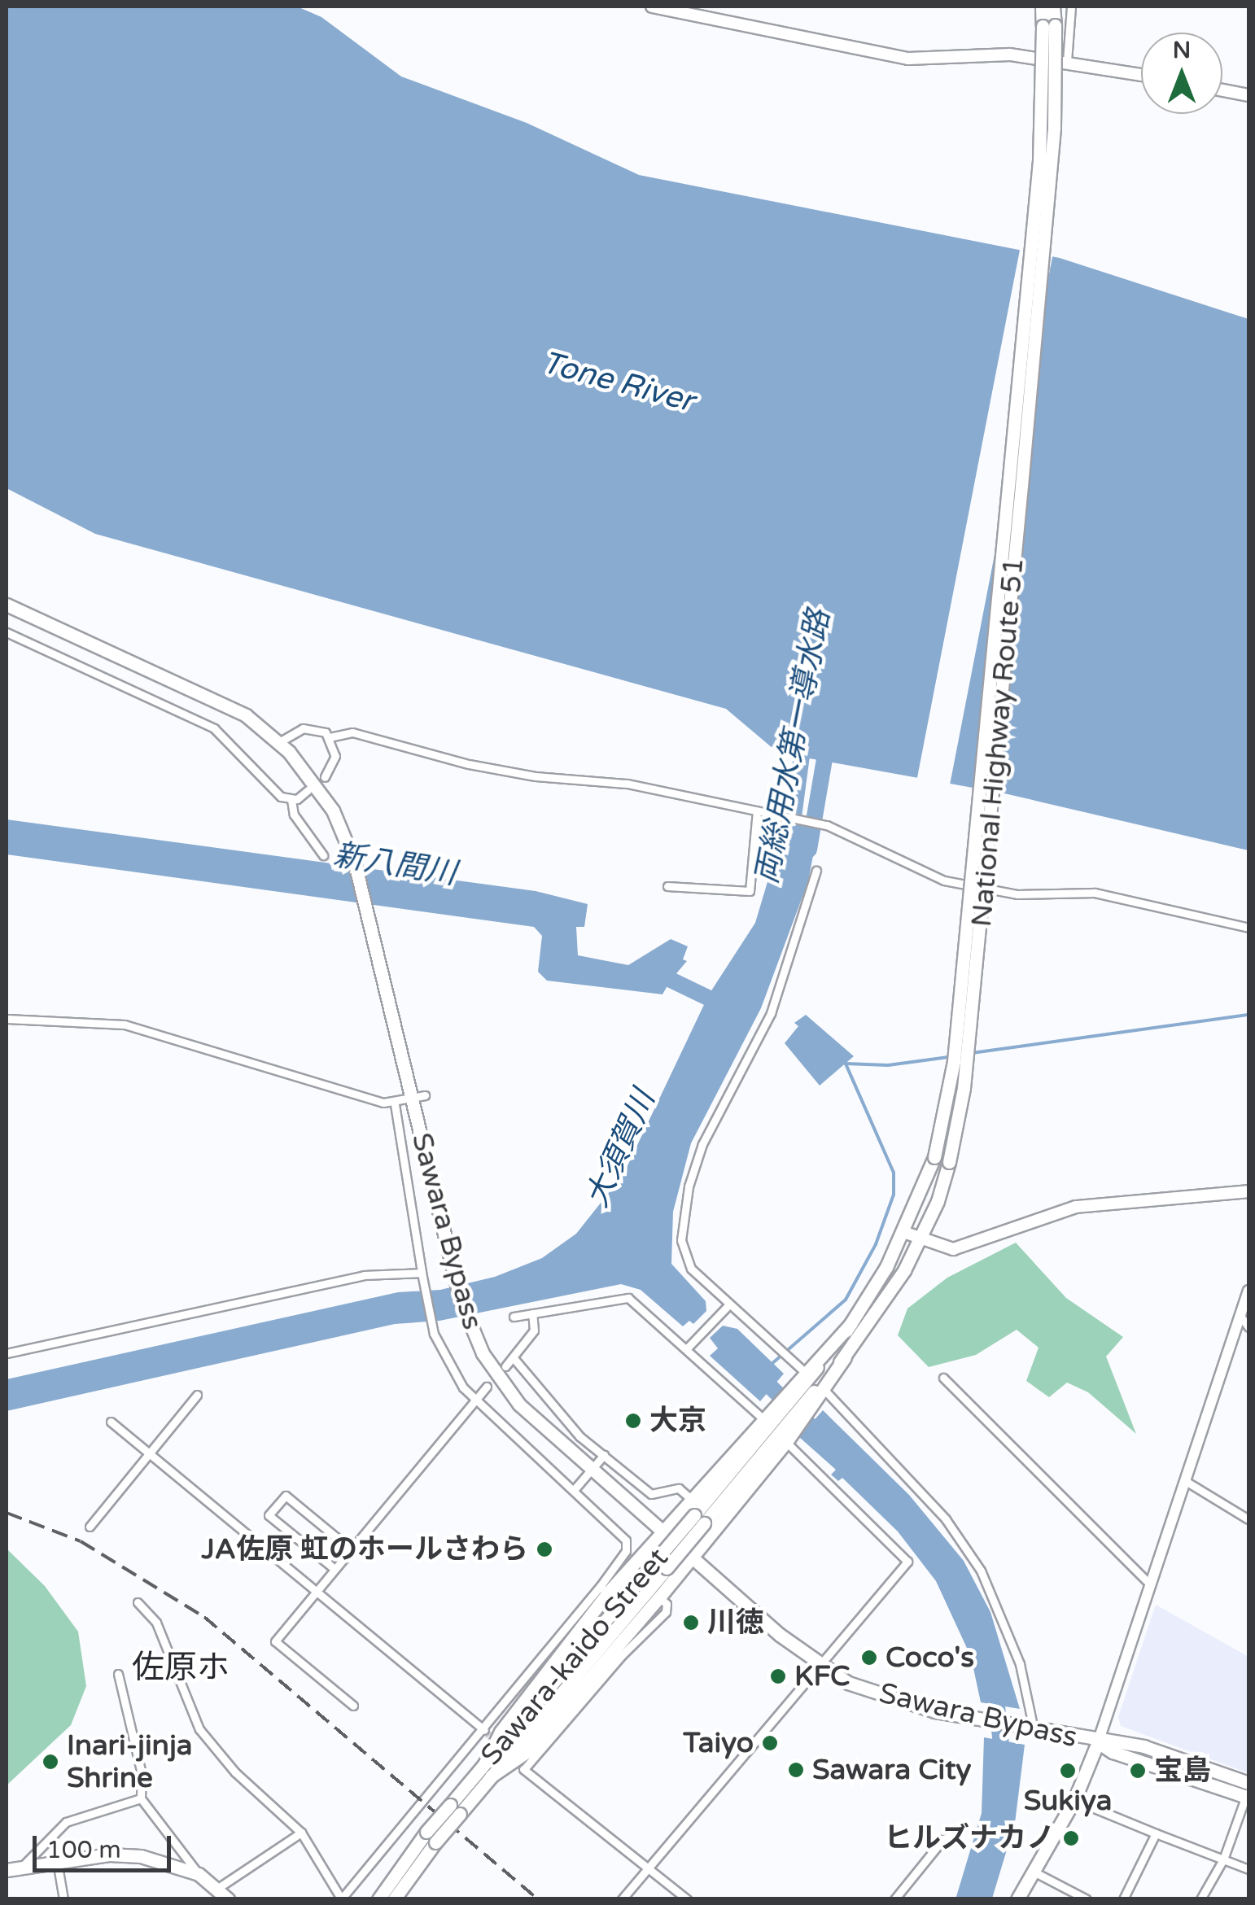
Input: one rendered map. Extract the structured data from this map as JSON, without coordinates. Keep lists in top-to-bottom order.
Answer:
{
  "streets": {
    "highway": ["National Highway Route 51", "Sawara Bypass", "Sawara-kaido Street"]
  },
  "districts": ["佐原ホ"],
  "water": [
    "Tone River",
    "両総用水第一導水路",
    "新八間川",
    "大須賀川"
  ],
  "places": [
    "大京",
    "JA佐原 虹のホールさわら",
    "川徳",
    "Coco's",
    "KFC",
    "Taiyo",
    "Inari-jinja Shrine",
    "Sawara City",
    "Sukiya",
    "宝島",
    "ヒルズナカノ"
  ],
  "scale_bar": "100 m",
  "north": "top"
}
